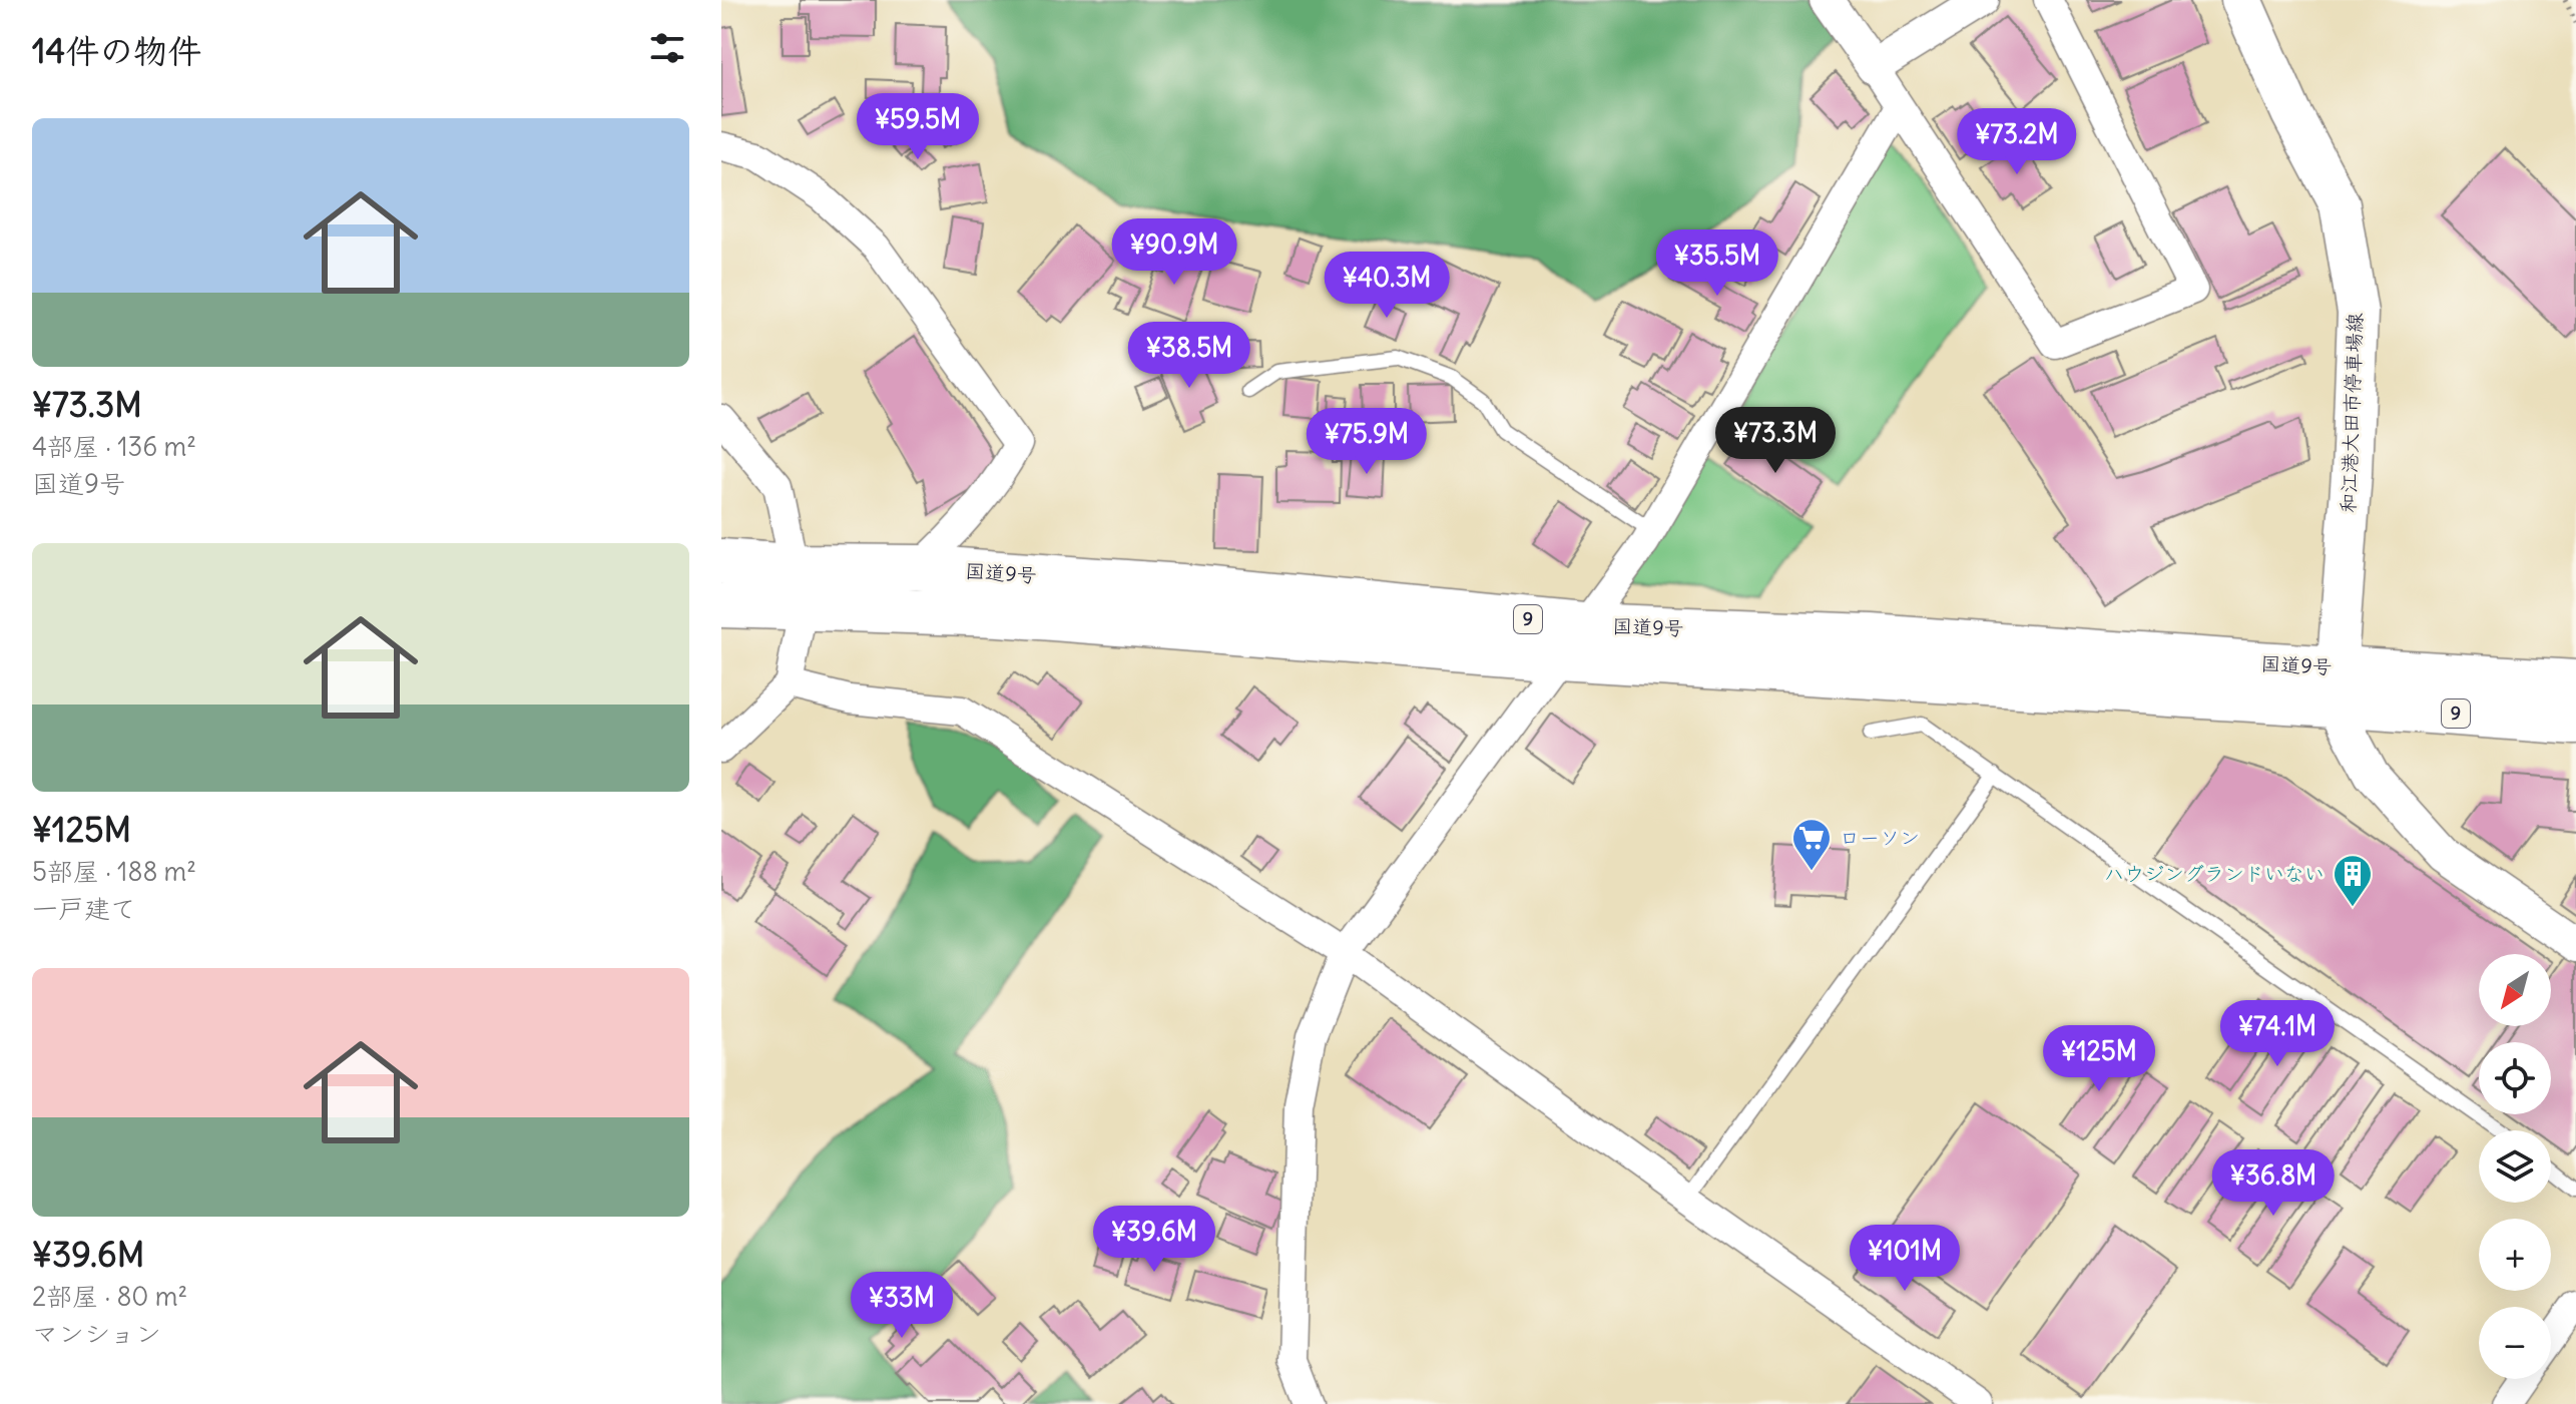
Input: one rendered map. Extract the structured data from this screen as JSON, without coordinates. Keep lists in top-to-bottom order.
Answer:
{
  "streets": {
    "highway": ["国道9号", "9"],
    "main road": ["和江港大田市停車場線"]
  },
  "crossings": [
    ["和江港大田市停車場線", "国道9号"]
  ],
  "places": {
    "supermarket": ["ローソン"],
    "building": ["ハウジングランドいない"]
  },
  "north": "bottom left",
  "page": {
    "heading": "14件の物件",
    "price": [
      "¥59.5M",
      "¥73.2M",
      "¥90.9M",
      "¥35.5M",
      "¥40.3M",
      "¥38.5M",
      "¥73.3M",
      "¥75.9M",
      "¥74.1M",
      "¥125M",
      "¥36.8M",
      "¥39.6M",
      "¥101M",
      "¥33M"
    ],
    "list": [
      {
        "name": "¥73.3M",
        "note": "4部屋 · 136 m² · 国道9号"
      },
      {
        "name": "¥125M",
        "note": "5部屋 · 188 m² · 一戸建て"
      },
      {
        "name": "¥39.6M",
        "note": "2部屋 · 80 m² · マンション"
      }
    ],
    "map_buttons": ["+", "−"]
  }
}
